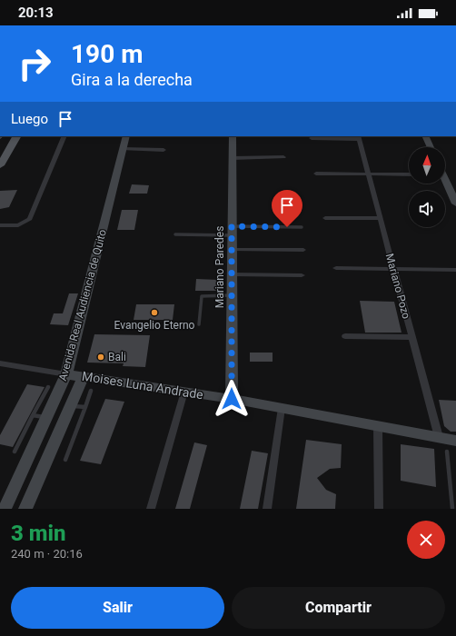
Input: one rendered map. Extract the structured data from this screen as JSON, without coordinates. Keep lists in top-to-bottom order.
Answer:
{
  "streets": {
    "main road": ["Mariano Paredes", "Avenida Real Audiencia de Quito", "Moises Luna Andrade"],
    "street": ["Mariano Pozo"]
  },
  "crossings": [
    ["Mariano Paredes", "Moises Luna Andrade"],
    ["Mariano Pozo", "Moises Luna Andrade"],
    ["Avenida Real Audiencia de Quito", "Moises Luna Andrade"]
  ],
  "places": ["Evangelio Eterno", "Bali"],
  "north": "top",
  "page": {
    "status": "20:13",
    "turn": ["190 m", "Gira a la derecha"],
    "then": "Luego",
    "heading": ["3 min", "240 m · 20:16"],
    "buttons": ["Salir", "Compartir"]
  }
}
